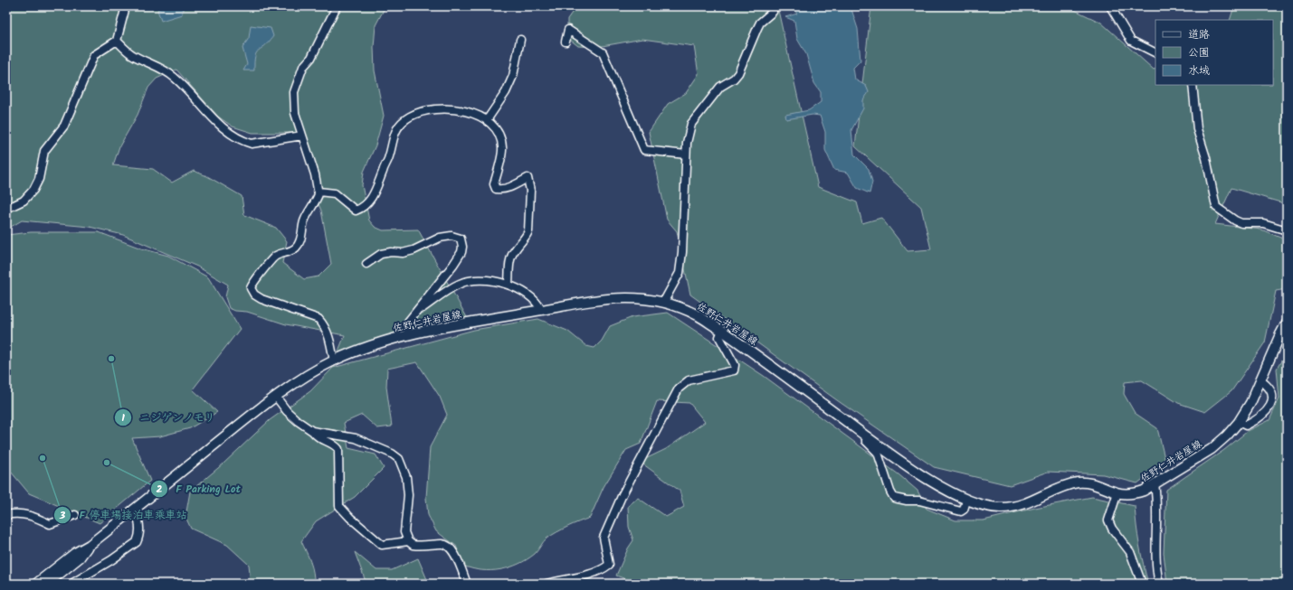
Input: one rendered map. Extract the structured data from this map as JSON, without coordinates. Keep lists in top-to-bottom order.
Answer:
{
  "streets": {
    "main road": ["佐野仁井岩屋線"]
  },
  "places": ["ニジゲンノモリ", "F 停車場接泊車乘車站", "F Parking Lot"],
  "legend": ["道路", "公園", "水域"]
}
